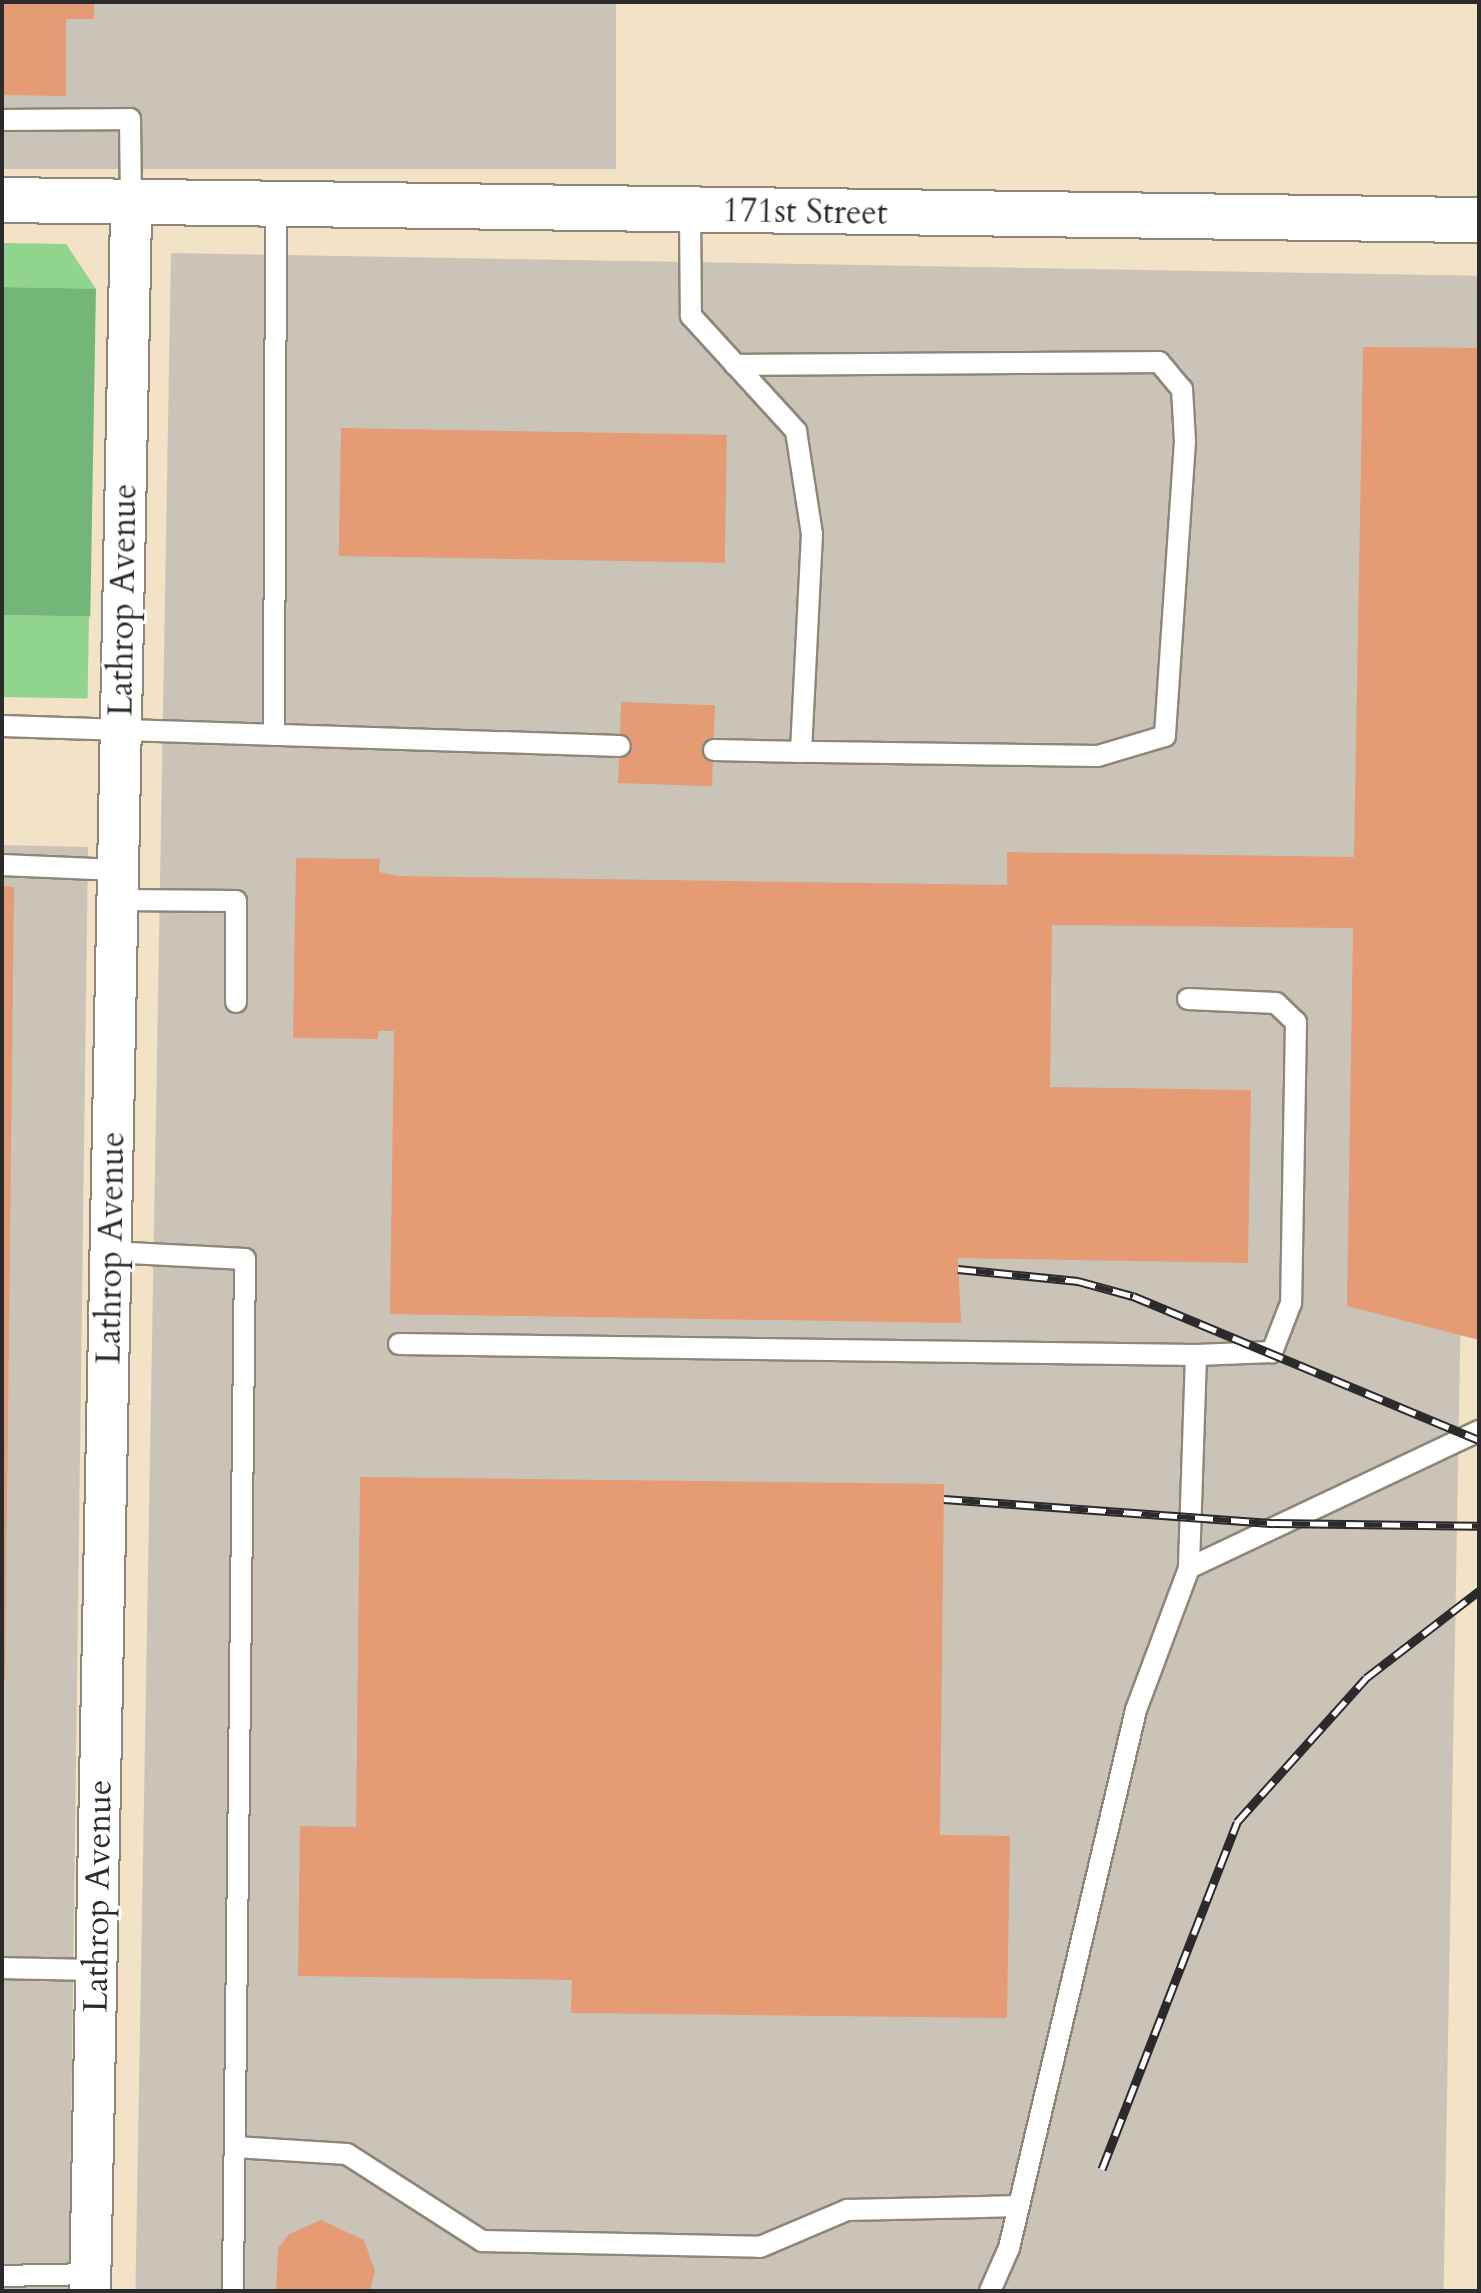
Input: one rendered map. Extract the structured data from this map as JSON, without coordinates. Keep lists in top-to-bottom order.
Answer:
{
  "streets": {
    "street": ["171st Street", "Lathrop Avenue"]
  },
  "crossings": [
    ["171st Street", "Lathrop Avenue"]
  ]
}
